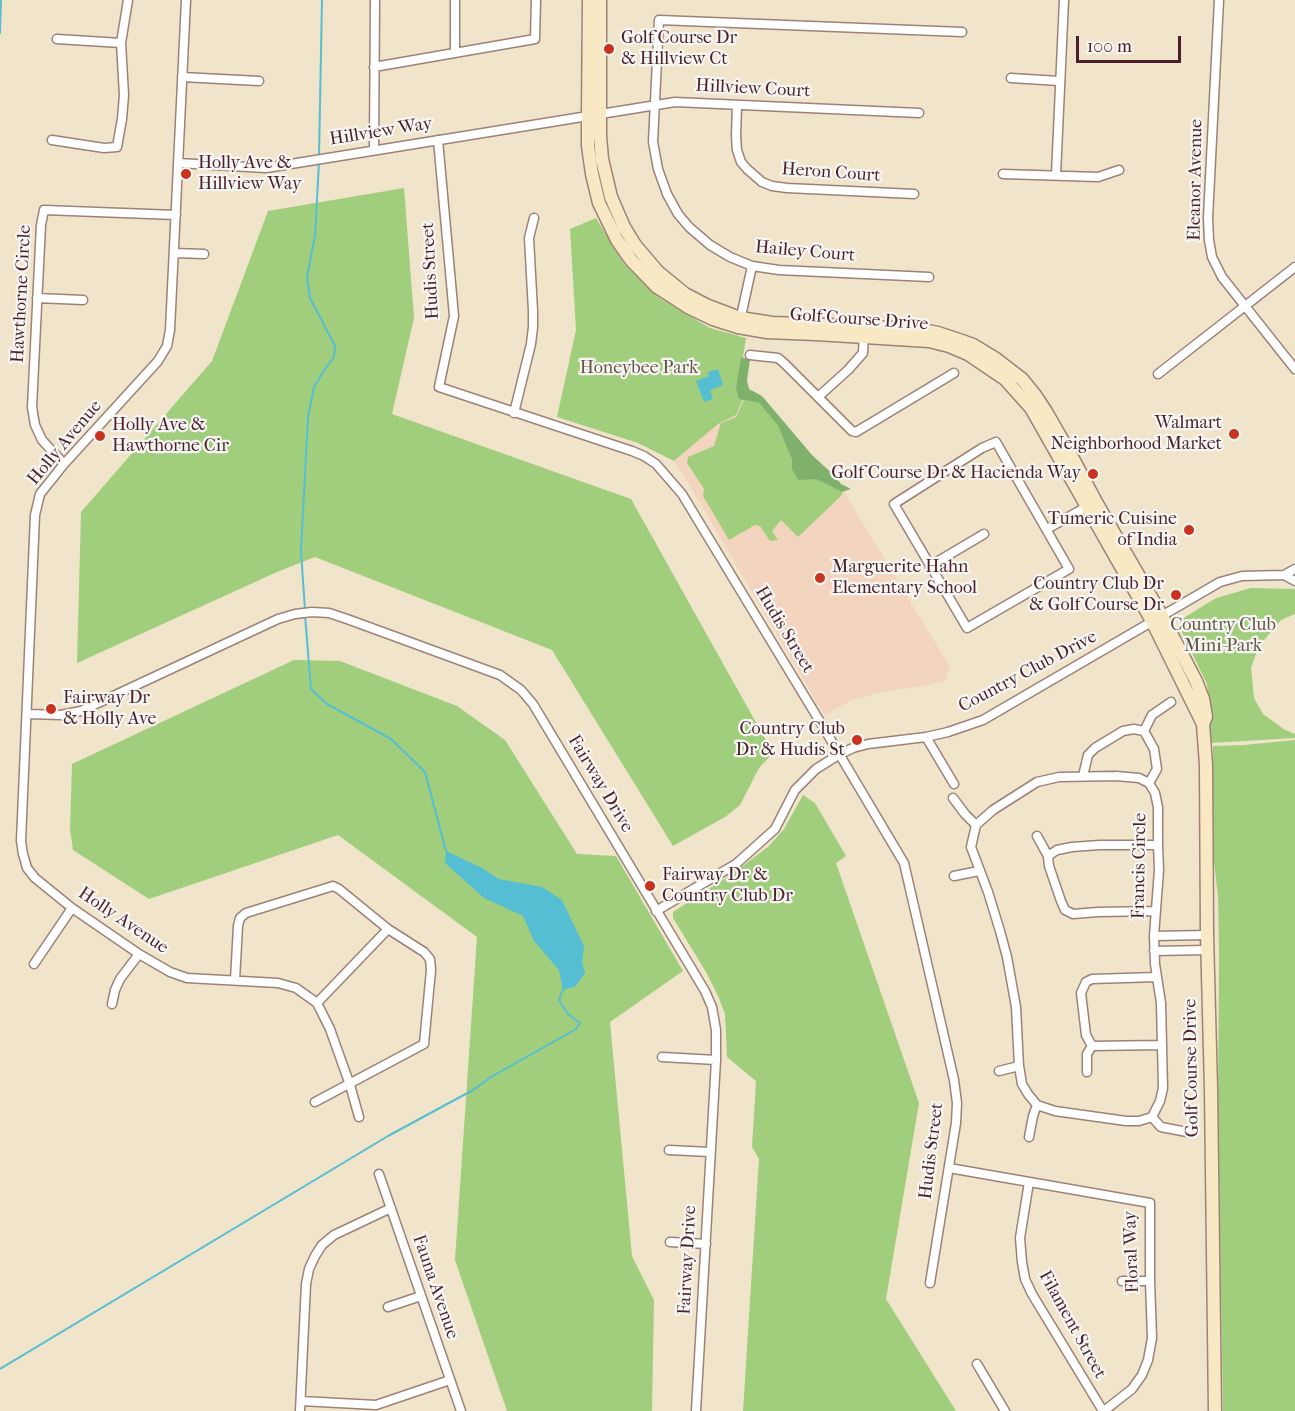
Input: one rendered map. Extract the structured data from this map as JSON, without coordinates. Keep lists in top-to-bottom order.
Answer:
{
  "streets": {
    "street": [
      "Hillview Court",
      "Hillview Way",
      "Heron Court",
      "Eleanor Avenue",
      "Hailey Court",
      "Hudis Street",
      "Hawthorne Circle",
      "Golf Course Drive",
      "Holly Avenue",
      "Country Club Drive",
      "Fairway Drive",
      "Francis Circle",
      "Floral Way",
      "Fauna Avenue",
      "Filament Street"
    ]
  },
  "crossings": [
    ["Hillview Court", "Hillview Way"],
    ["Hillview Court", "Heron Court"],
    ["Hillview Court", "Hailey Court"],
    ["Hillview Court", "Golf Course Drive"],
    ["Hillview Way", "Hudis Street"],
    ["Hillview Way", "Golf Course Drive"],
    ["Hillview Way", "Holly Avenue"],
    ["Hudis Street", "Country Club Drive"],
    ["Hudis Street", "Floral Way"],
    ["Hawthorne Circle", "Holly Avenue"],
    ["Golf Course Drive", "Country Club Drive"],
    ["Holly Avenue", "Fairway Drive"],
    ["Country Club Drive", "Fairway Drive"],
    ["Floral Way", "Filament Street"]
  ],
  "parks": ["Honeybee Park", "Country Club Mini-Park"],
  "places": [
    "Golf Course Dr & Hillview Ct",
    "Holly Ave & Hillview Way",
    "Walmart Neighborhood Market",
    "Holly Ave & Hawthorne Cir",
    "Golf Course Dr & Hacienda Way",
    "Tumeric Cuisine of India",
    "Marguerite Hahn Elementary School",
    "Country Club Dr & Golf Course Dr",
    "Fairway Dr & Holly Ave",
    "Country Club Dr & Hudis St",
    "Fairway Dr & Country Club Dr"
  ],
  "scale_bar": "100 m"
}
